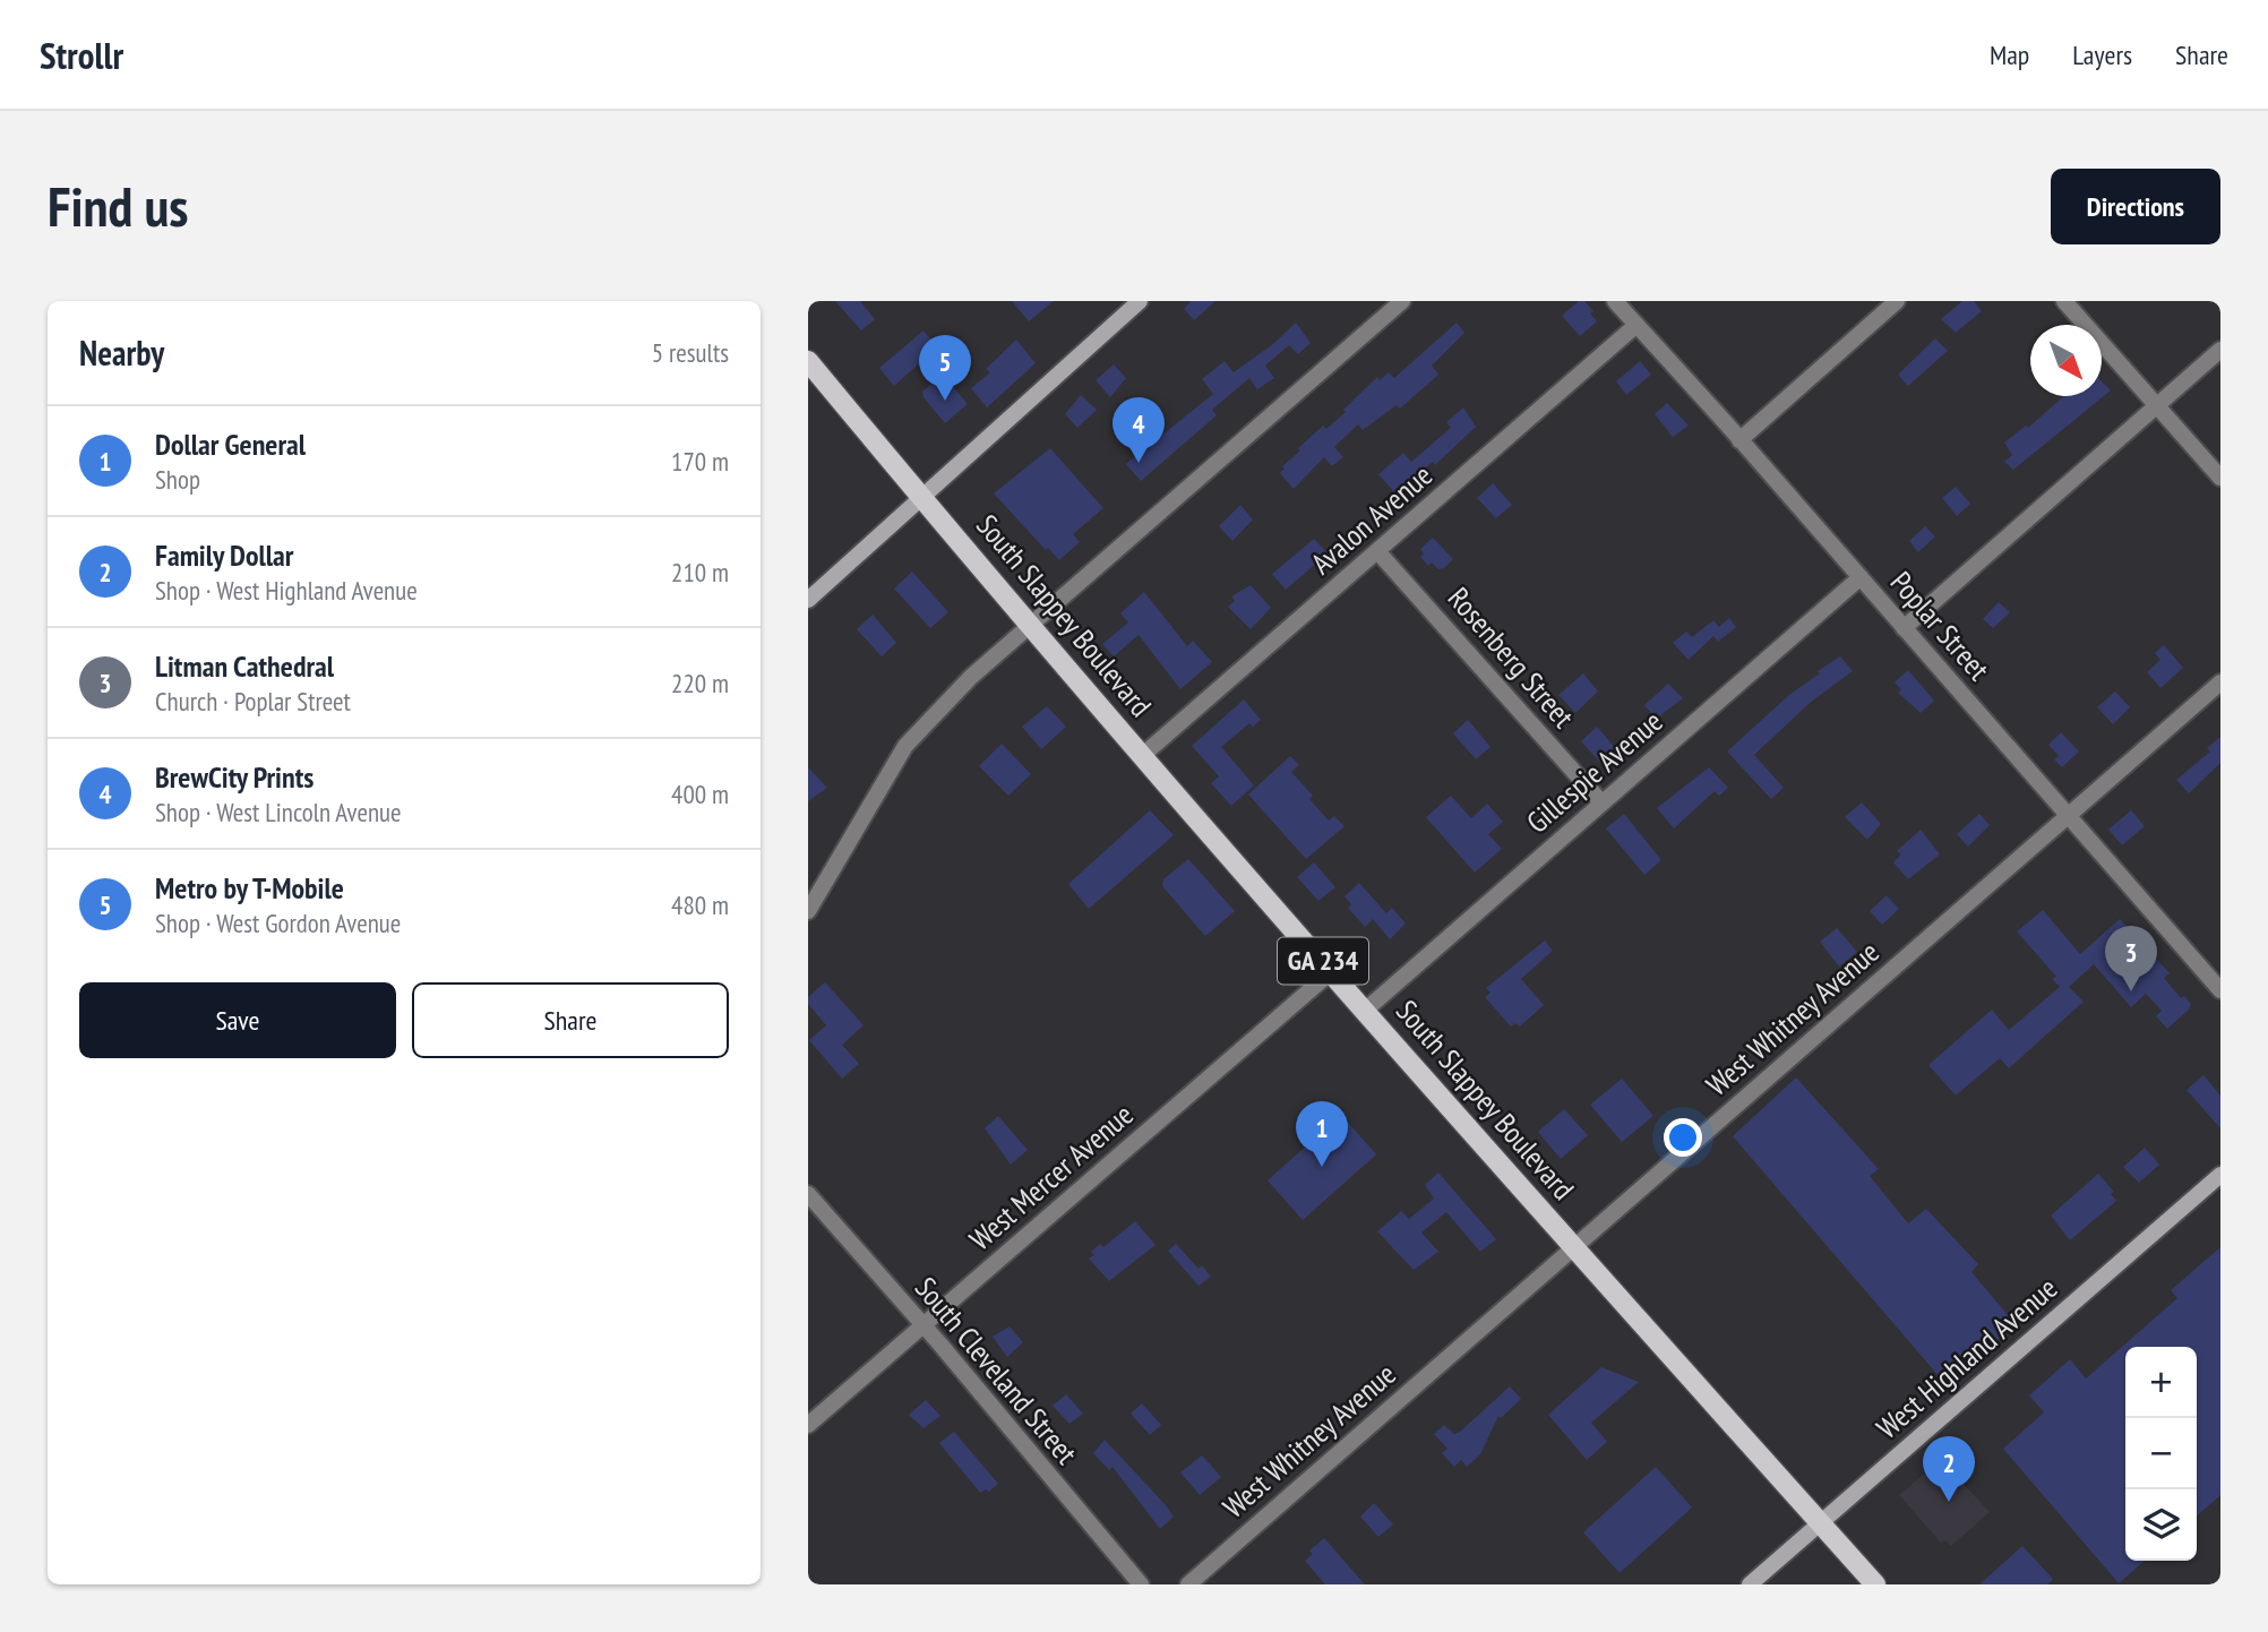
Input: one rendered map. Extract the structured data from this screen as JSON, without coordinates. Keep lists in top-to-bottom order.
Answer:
{
  "streets": {
    "main road": ["South Slappey Boulevard", "GA 234"],
    "street": [
      "Avalon Avenue",
      "Poplar Street",
      "Rosenberg Street",
      "Gillespie Avenue",
      "West Whitney Avenue",
      "West Mercer Avenue",
      "West Highland Avenue",
      "South Cleveland Street"
    ]
  },
  "crossings": [
    ["Avalon Avenue", "South Slappey Boulevard"],
    ["Avalon Avenue", "Poplar Street"],
    ["Avalon Avenue", "Rosenberg Street"],
    ["South Slappey Boulevard", "Gillespie Avenue"],
    ["South Slappey Boulevard", "West Whitney Avenue"],
    ["South Slappey Boulevard", "West Mercer Avenue"],
    ["South Slappey Boulevard", "West Highland Avenue"],
    ["Poplar Street", "Gillespie Avenue"],
    ["Poplar Street", "West Whitney Avenue"],
    ["Rosenberg Street", "Gillespie Avenue"],
    ["West Mercer Avenue", "South Cleveland Street"]
  ],
  "north": "bottom right",
  "page": {
    "header": "Strollr",
    "nav": ["Map", "Layers", "Share"],
    "buttons": [
      "Directions",
      ["Save", "Share"]
    ],
    "title": "Find us",
    "heading": ["Nearby", "5 results"],
    "pins": [
      "5",
      "4",
      "3",
      "1",
      "2"
    ],
    "list": [
      {
        "mark": "1",
        "name": "Dollar General",
        "note": "Shop",
        "value": "170 m"
      },
      {
        "mark": "2",
        "name": "Family Dollar",
        "note": "Shop · West Highland Avenue",
        "value": "210 m"
      },
      {
        "mark": "3",
        "name": "Litman Cathedral",
        "note": "Church · Poplar Street",
        "value": "220 m"
      },
      {
        "mark": "4",
        "name": "BrewCity Prints",
        "note": "Shop · West Lincoln Avenue",
        "value": "400 m"
      },
      {
        "mark": "5",
        "name": "Metro by T-Mobile",
        "note": "Shop · West Gordon Avenue",
        "value": "480 m"
      }
    ],
    "map_buttons": ["+", "−"]
  }
}
